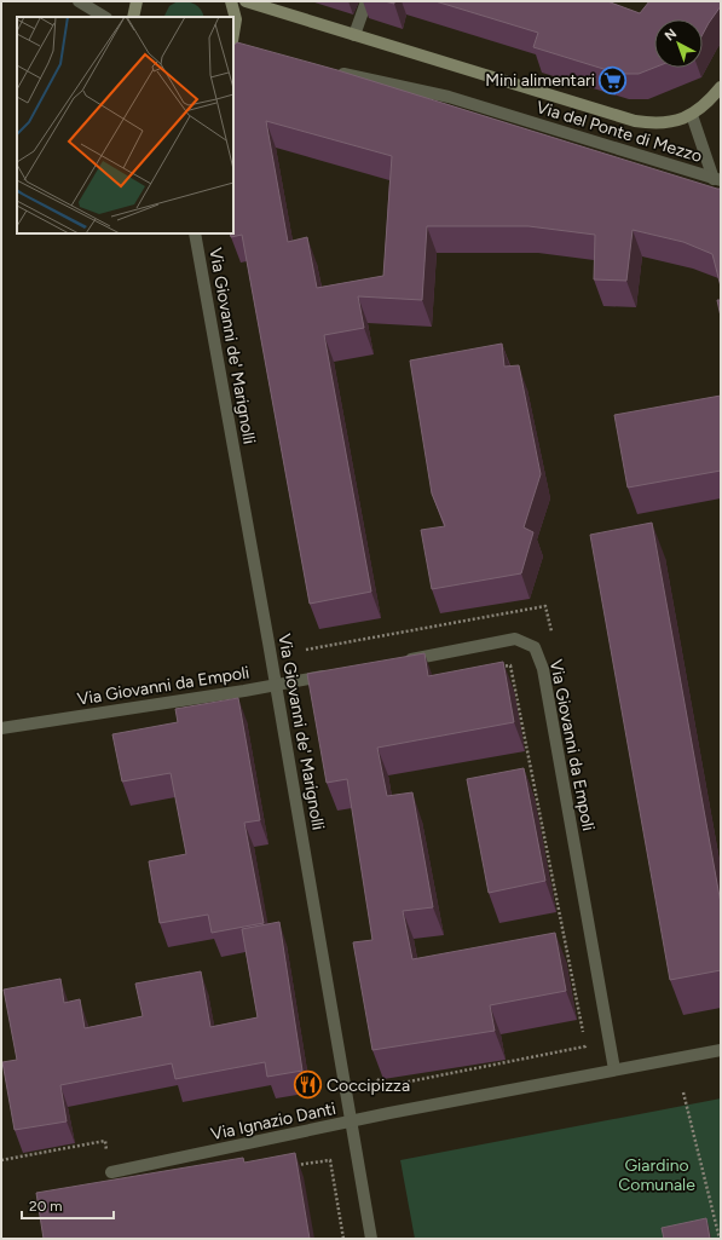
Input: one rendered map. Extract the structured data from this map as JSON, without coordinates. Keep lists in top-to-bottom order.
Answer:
{
  "streets": {
    "main road": ["Via del Ponte di Mezzo"],
    "street": ["Via Giovanni de' Marignolli", "Via Giovanni da Empoli", "Via Ignazio Danti"]
  },
  "crossings": [
    ["Via Giovanni de' Marignolli", "Via Giovanni da Empoli"],
    ["Via Giovanni de' Marignolli", "Via Ignazio Danti"],
    ["Via Giovanni da Empoli", "Via Ignazio Danti"]
  ],
  "parks": ["Giardino Comunale"],
  "places": {
    "supermarket": ["Mini alimentari"],
    "restaurant": ["Coccipizza"]
  },
  "scale_bar": "20 m",
  "north": "top left"
}
